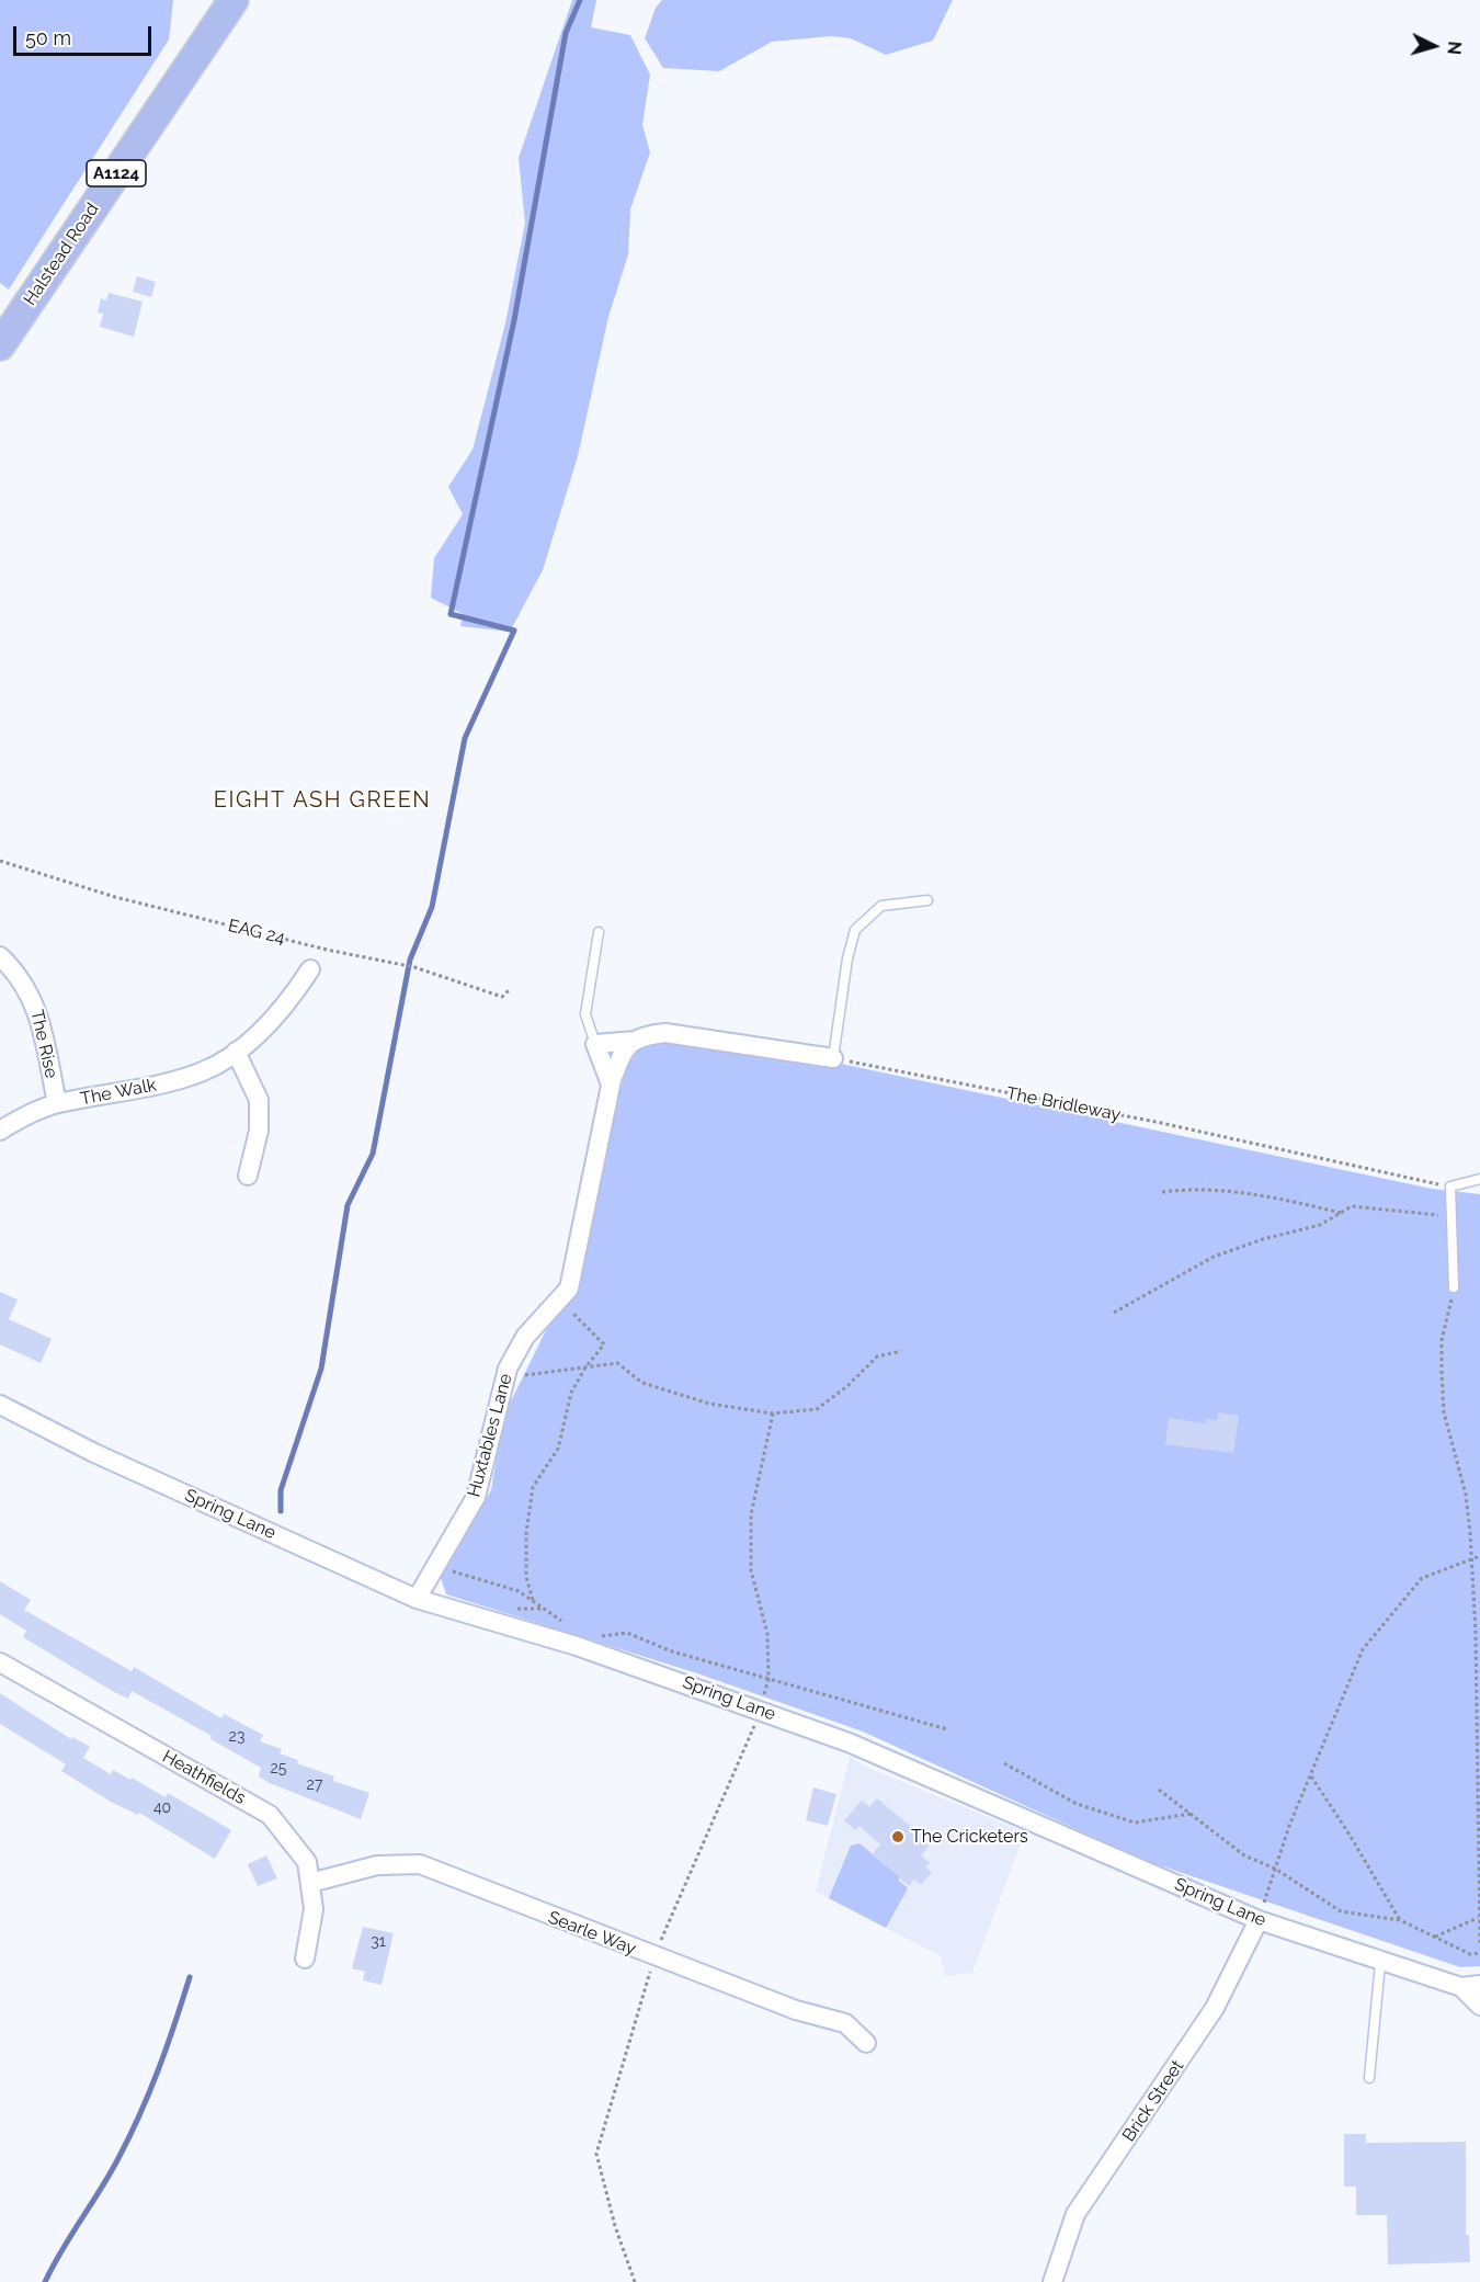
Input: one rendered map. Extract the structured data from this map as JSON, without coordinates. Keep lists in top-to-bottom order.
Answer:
{
  "streets": {
    "main road": ["A1124", "Halstead Road"],
    "street": [
      "The Rise",
      "The Walk",
      "Huxtables Lane",
      "Spring Lane",
      "Heathfields",
      "Searle Way",
      "Brick Street"
    ],
    "path": ["EAG 24", "The Bridleway"]
  },
  "crossings": [
    ["The Rise", "The Walk"],
    ["Huxtables Lane", "Spring Lane"],
    ["Spring Lane", "Brick Street"],
    ["Heathfields", "Searle Way"]
  ],
  "districts": ["EIGHT ASH GREEN"],
  "places": ["The Cricketers"],
  "house_numbers": [
    "23",
    "25",
    "27",
    "40",
    "31"
  ],
  "scale_bar": "50 m",
  "north": "right"
}
